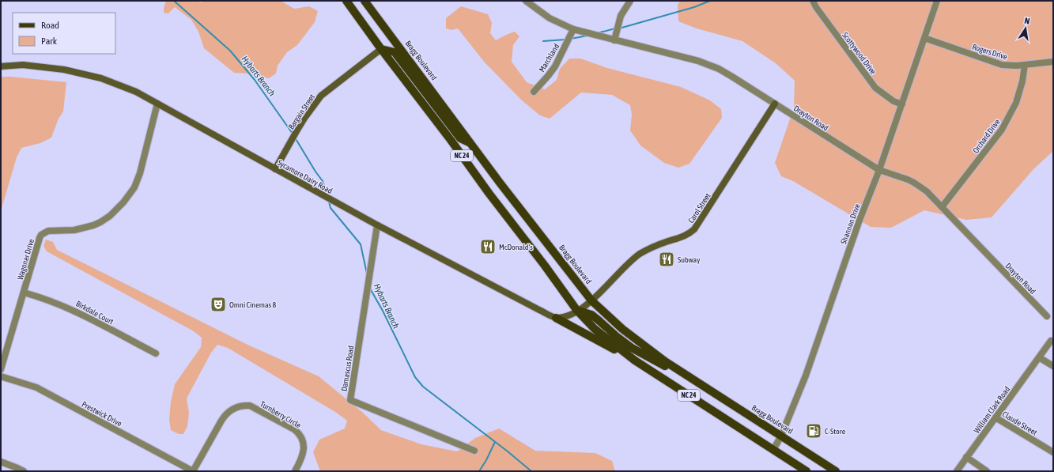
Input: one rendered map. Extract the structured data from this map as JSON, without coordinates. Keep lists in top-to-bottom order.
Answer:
{
  "streets": {
    "main road": [
      "Bragg Boulevard",
      "Bargain Street",
      "NC 24",
      "Sycamore Dairy Road",
      "Carol Street"
    ],
    "street": [
      "Rogers Drive",
      "Scottywood Drive",
      "Marchland",
      "Drayton Road",
      "Orchard Drive",
      "Shannon Drive",
      "Wagoner Drive",
      "Birkdale Court",
      "Damascus Road",
      "William Clark Road",
      "Prestwick Drive",
      "Turnberry Circle",
      "Claude Street"
    ]
  },
  "crossings": [
    ["Rogers Drive", "Orchard Drive"],
    ["Rogers Drive", "Shannon Drive"],
    ["Scottywood Drive", "Shannon Drive"],
    ["Marchland", "Drayton Road"],
    ["Bragg Boulevard", "Carol Street"],
    ["Bragg Boulevard", "Shannon Drive"],
    ["Bargain Street", "NC 24"],
    ["Bargain Street", "Sycamore Dairy Road"],
    ["Drayton Road", "Orchard Drive"],
    ["Drayton Road", "Carol Street"],
    ["Drayton Road", "Shannon Drive"],
    ["NC 24", "Shannon Drive"],
    ["Sycamore Dairy Road", "Wagoner Drive"],
    ["Sycamore Dairy Road", "Damascus Road"],
    ["Wagoner Drive", "Birkdale Court"],
    ["William Clark Road", "Claude Street"],
    ["Prestwick Drive", "Turnberry Circle"]
  ],
  "water": ["Hybarts Branch"],
  "places": {
    "restaurant": ["McDonald's", "Subway"],
    "theatre": ["Omni Cinemas 8"],
    "fuel station": ["C-Store"]
  },
  "legend": ["Road", "Park"],
  "north": "top"
}
